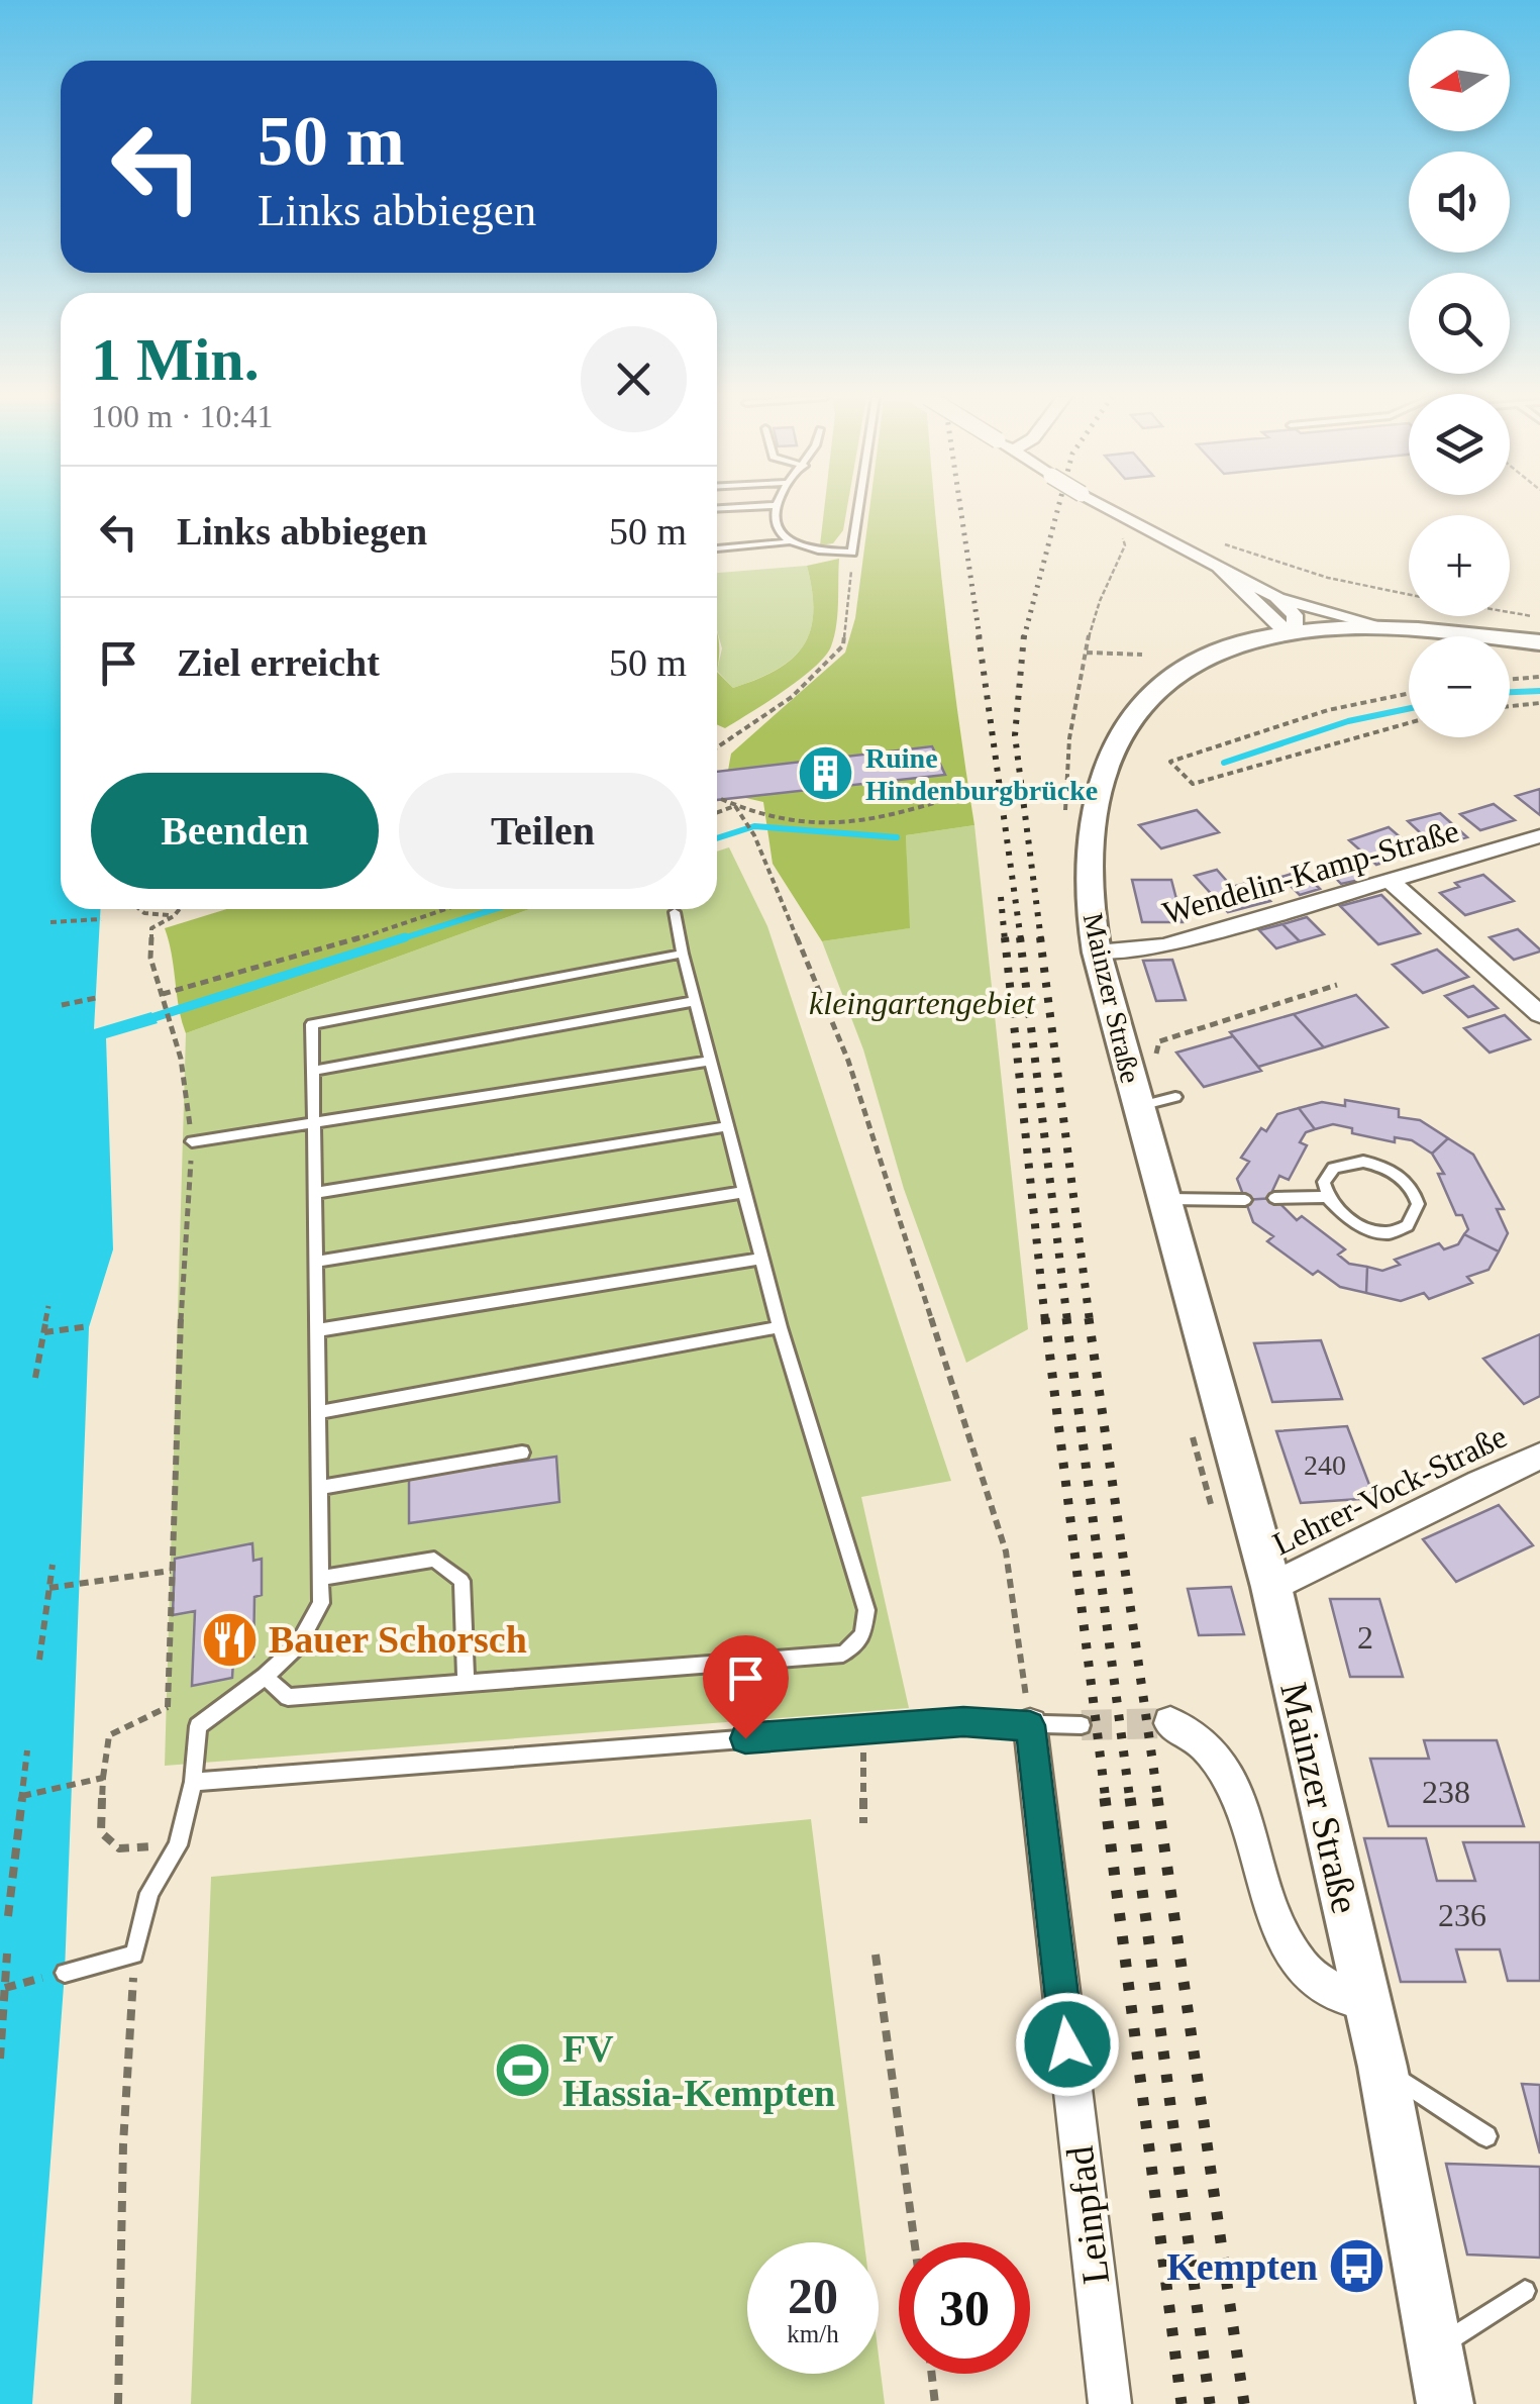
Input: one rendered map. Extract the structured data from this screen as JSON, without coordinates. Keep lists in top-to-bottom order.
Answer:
{
  "streets": {
    "main road": ["Mainzer Straße"],
    "street": ["Wendelin-Kamp-Straße", "Lehrer-Vock-Straße", "Leinpfad"]
  },
  "crossings": [
    ["Wendelin-Kamp-Straße", "Mainzer Straße"],
    ["Mainzer Straße", "Lehrer-Vock-Straße"]
  ],
  "parks": ["kleingartengebiet"],
  "places": {
    "building": ["Ruine Hindenburgbrücke"],
    "restaurant": ["Bauer Schorsch"],
    "sports": ["FV Hassia-Kempten"],
    "bus stop": ["Kempten"]
  },
  "house_numbers": [
    "240",
    "2",
    "238",
    "236"
  ],
  "north": "left",
  "page": {
    "map_buttons": ["+", "−"],
    "turn": ["50 m", "Links abbiegen"],
    "heading": ["1 Min.", "100 m · 10:41"],
    "list": [
      {
        "name": "Links abbiegen",
        "value": "50 m"
      },
      {
        "name": "Ziel erreicht",
        "value": "50 m"
      }
    ],
    "buttons": ["Beenden", "Teilen"],
    "speed": "20 km/h",
    "limit": "30"
  }
}
